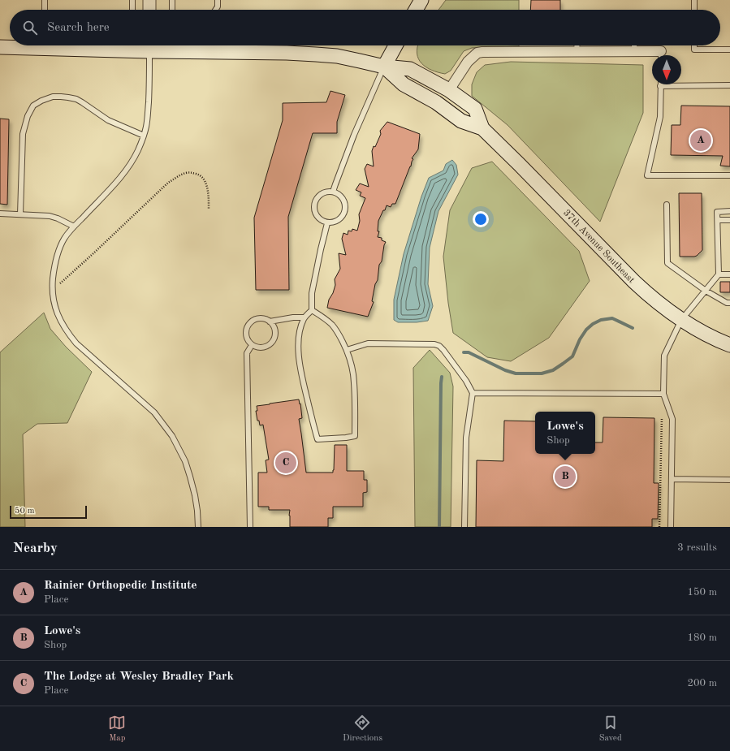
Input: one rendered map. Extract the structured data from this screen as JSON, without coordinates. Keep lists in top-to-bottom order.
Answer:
{
  "streets": {
    "main road": ["37th Avenue Southeast"]
  },
  "scale_bar": "50 m",
  "north": "bottom",
  "page": {
    "search": "Search here",
    "pins": ["A", "C", "B"],
    "popup": ["Lowe's", "Shop"],
    "scale": "50 m",
    "heading": ["Nearby", "3 results"],
    "list": [
      {
        "mark": "A",
        "name": "Rainier Orthopedic Institute",
        "note": "Place",
        "value": "150 m"
      },
      {
        "mark": "B",
        "name": "Lowe's",
        "note": "Shop",
        "value": "180 m"
      },
      {
        "mark": "C",
        "name": "The Lodge at Wesley Bradley Park",
        "note": "Place",
        "value": "200 m"
      }
    ],
    "nav": ["Map", "Directions", "Saved"]
  }
}
